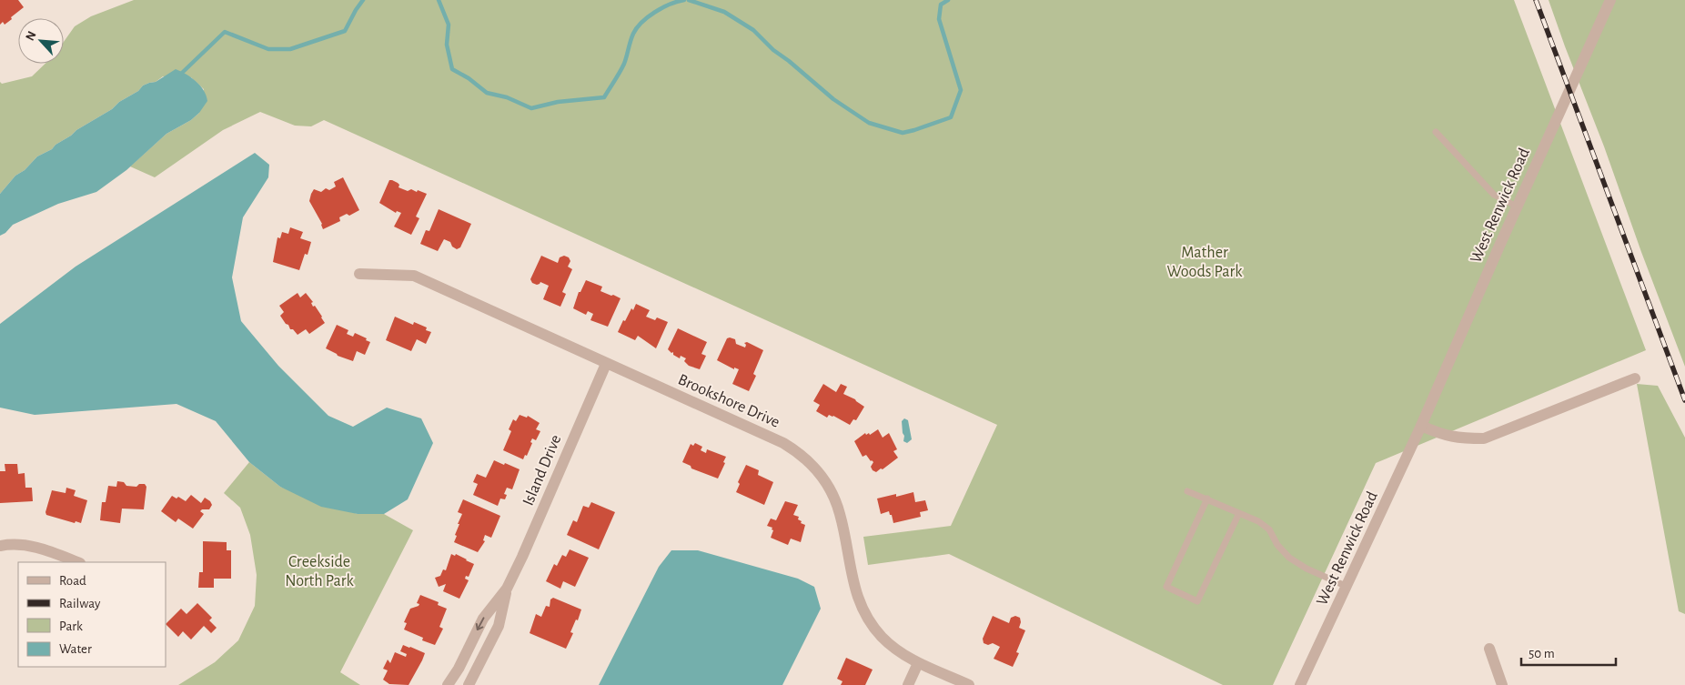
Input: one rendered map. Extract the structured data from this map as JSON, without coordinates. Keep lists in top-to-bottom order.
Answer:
{
  "streets": {
    "street": ["West Renwick Road", "Brookshore Drive", "Island Drive"]
  },
  "crossings": [
    ["Brookshore Drive", "Island Drive"]
  ],
  "parks": ["Mather Woods Park", "Creekside North Park"],
  "legend": [
    "Road",
    "Railway",
    "Park",
    "Water"
  ],
  "scale_bar": "50 m",
  "north": "top left"
}
